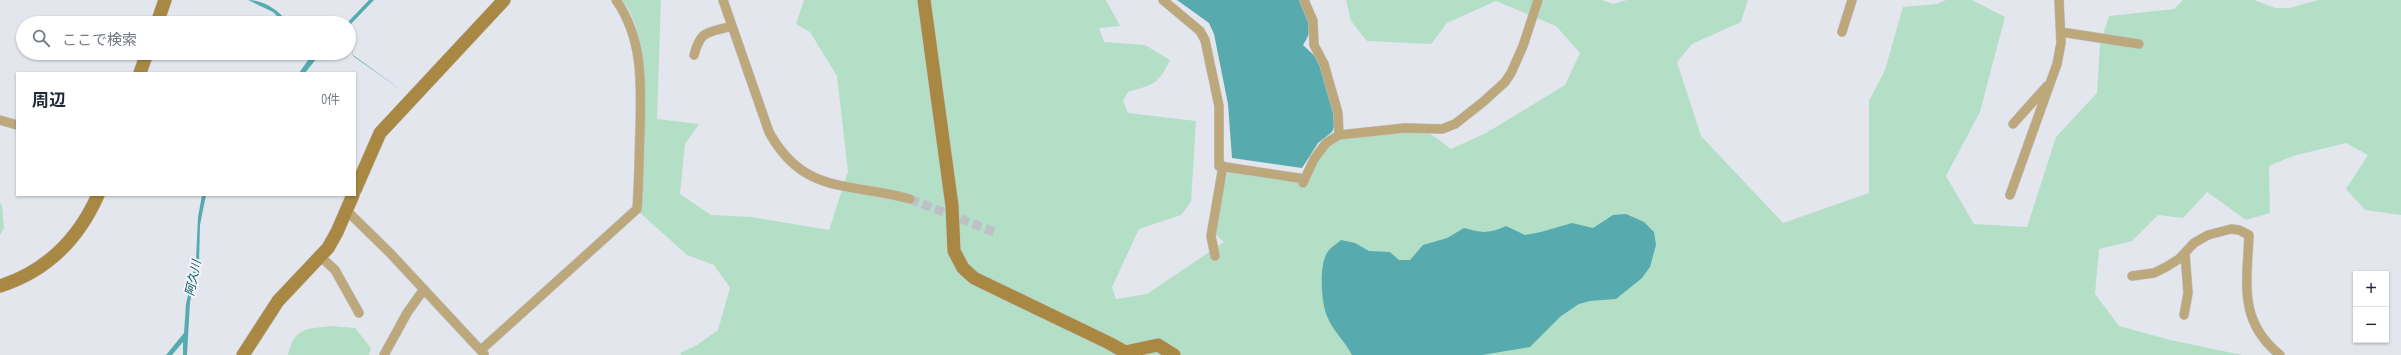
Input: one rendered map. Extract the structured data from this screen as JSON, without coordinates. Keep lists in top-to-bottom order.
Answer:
{
  "water": ["阿久川"],
  "page": {
    "search": "ここで検索",
    "heading": ["周辺", "0件"],
    "map_buttons": ["+", "−"]
  }
}
